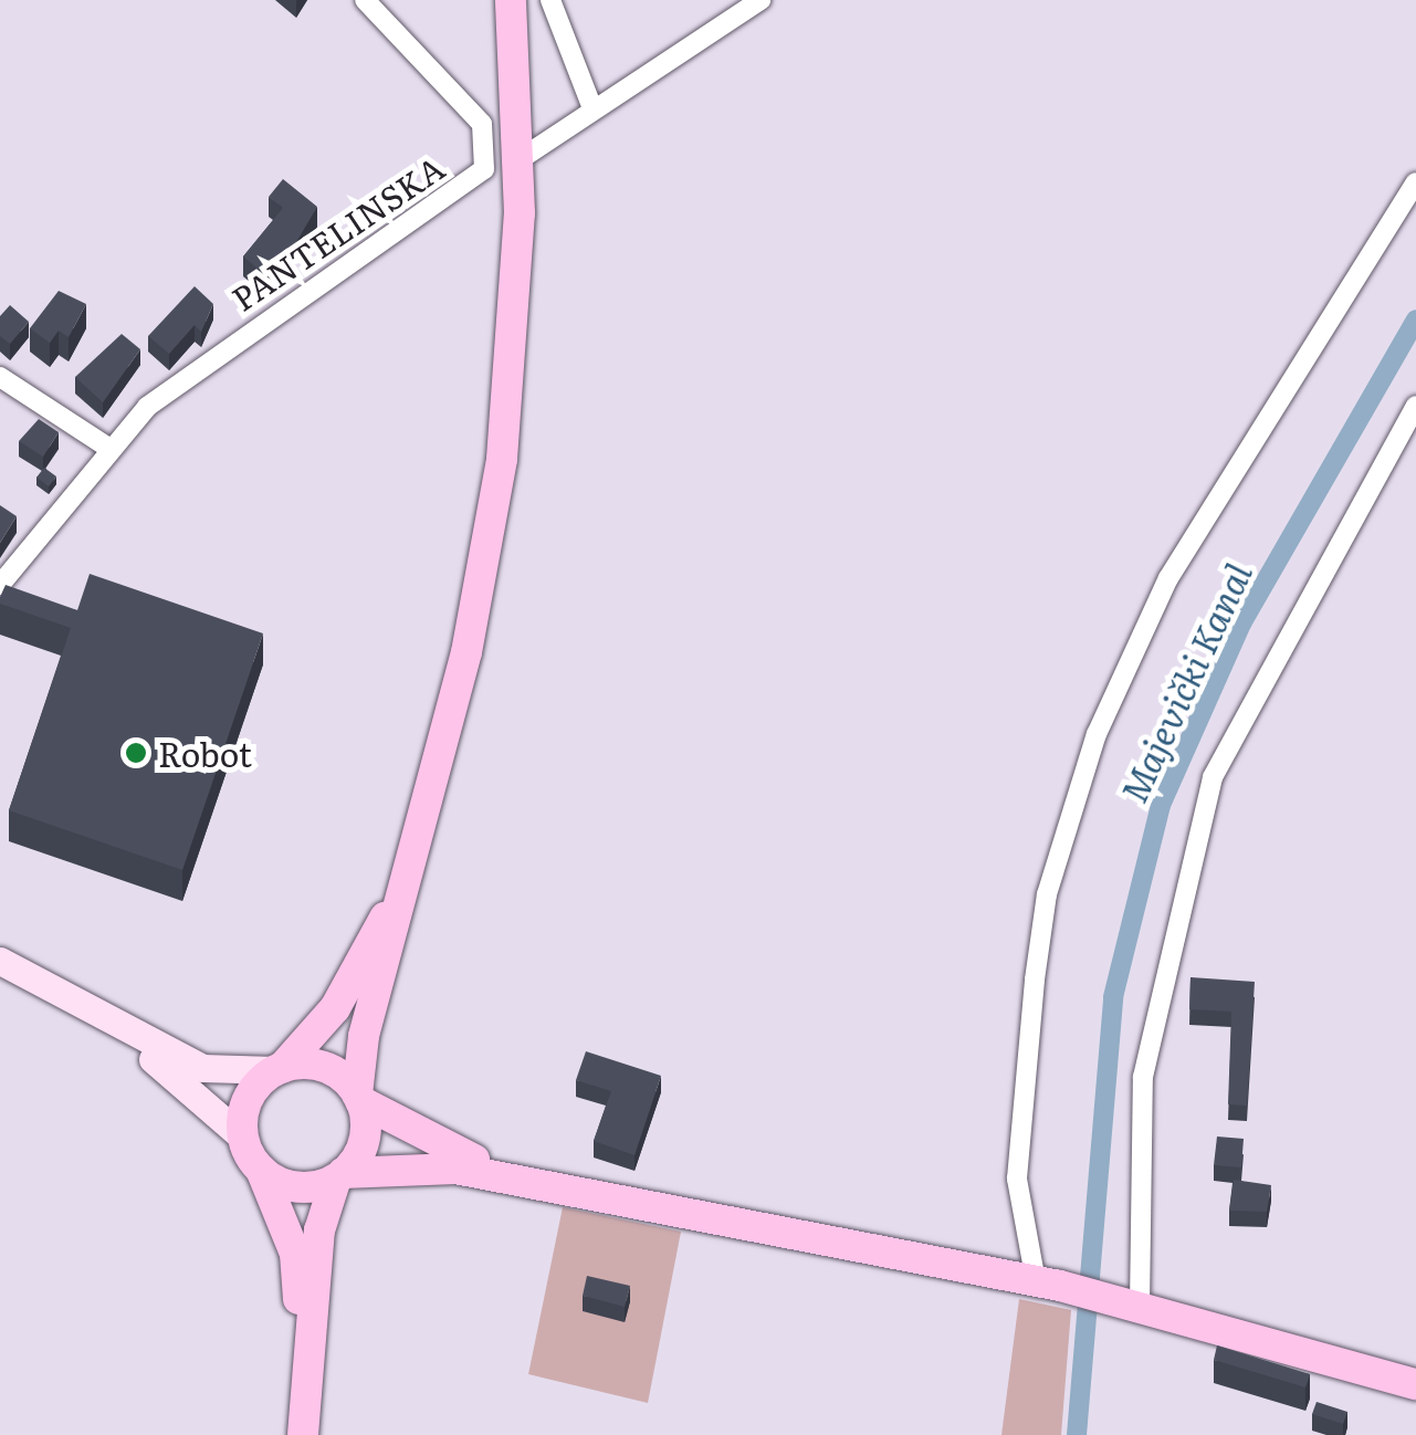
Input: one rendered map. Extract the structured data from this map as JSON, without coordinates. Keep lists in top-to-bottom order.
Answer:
{
  "streets": {
    "street": ["PANTELINSKA"]
  },
  "water": ["Majevički Kanal"],
  "places": ["Robot"]
}
